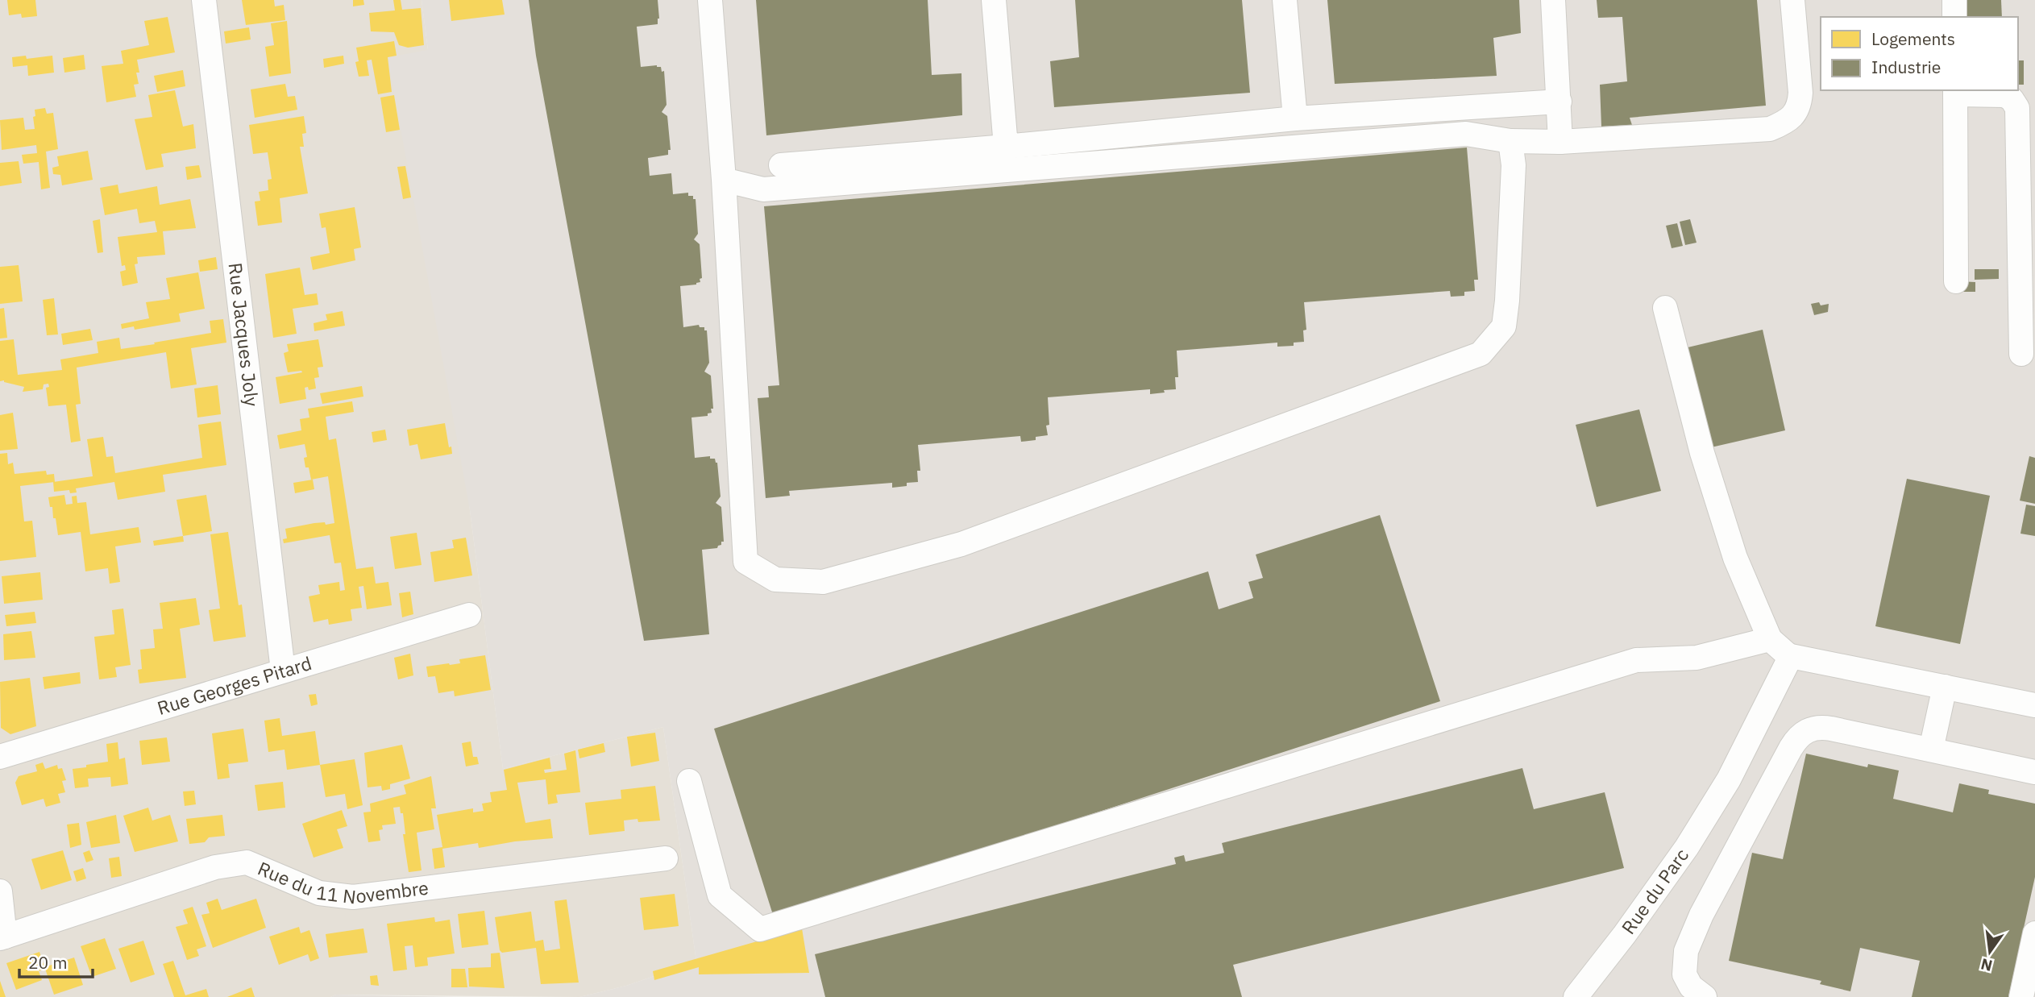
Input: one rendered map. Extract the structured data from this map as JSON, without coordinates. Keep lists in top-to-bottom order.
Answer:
{
  "streets": {
    "street": [
      "Rue Jacques Joly",
      "Rue Georges Pitard",
      "Rue du 11 Novembre",
      "Rue du Parc"
    ]
  },
  "crossings": [
    ["Rue Jacques Joly", "Rue Georges Pitard"]
  ],
  "legend": ["Logements", "Industrie"],
  "scale_bar": "20 m",
  "north": "bottom"
}
